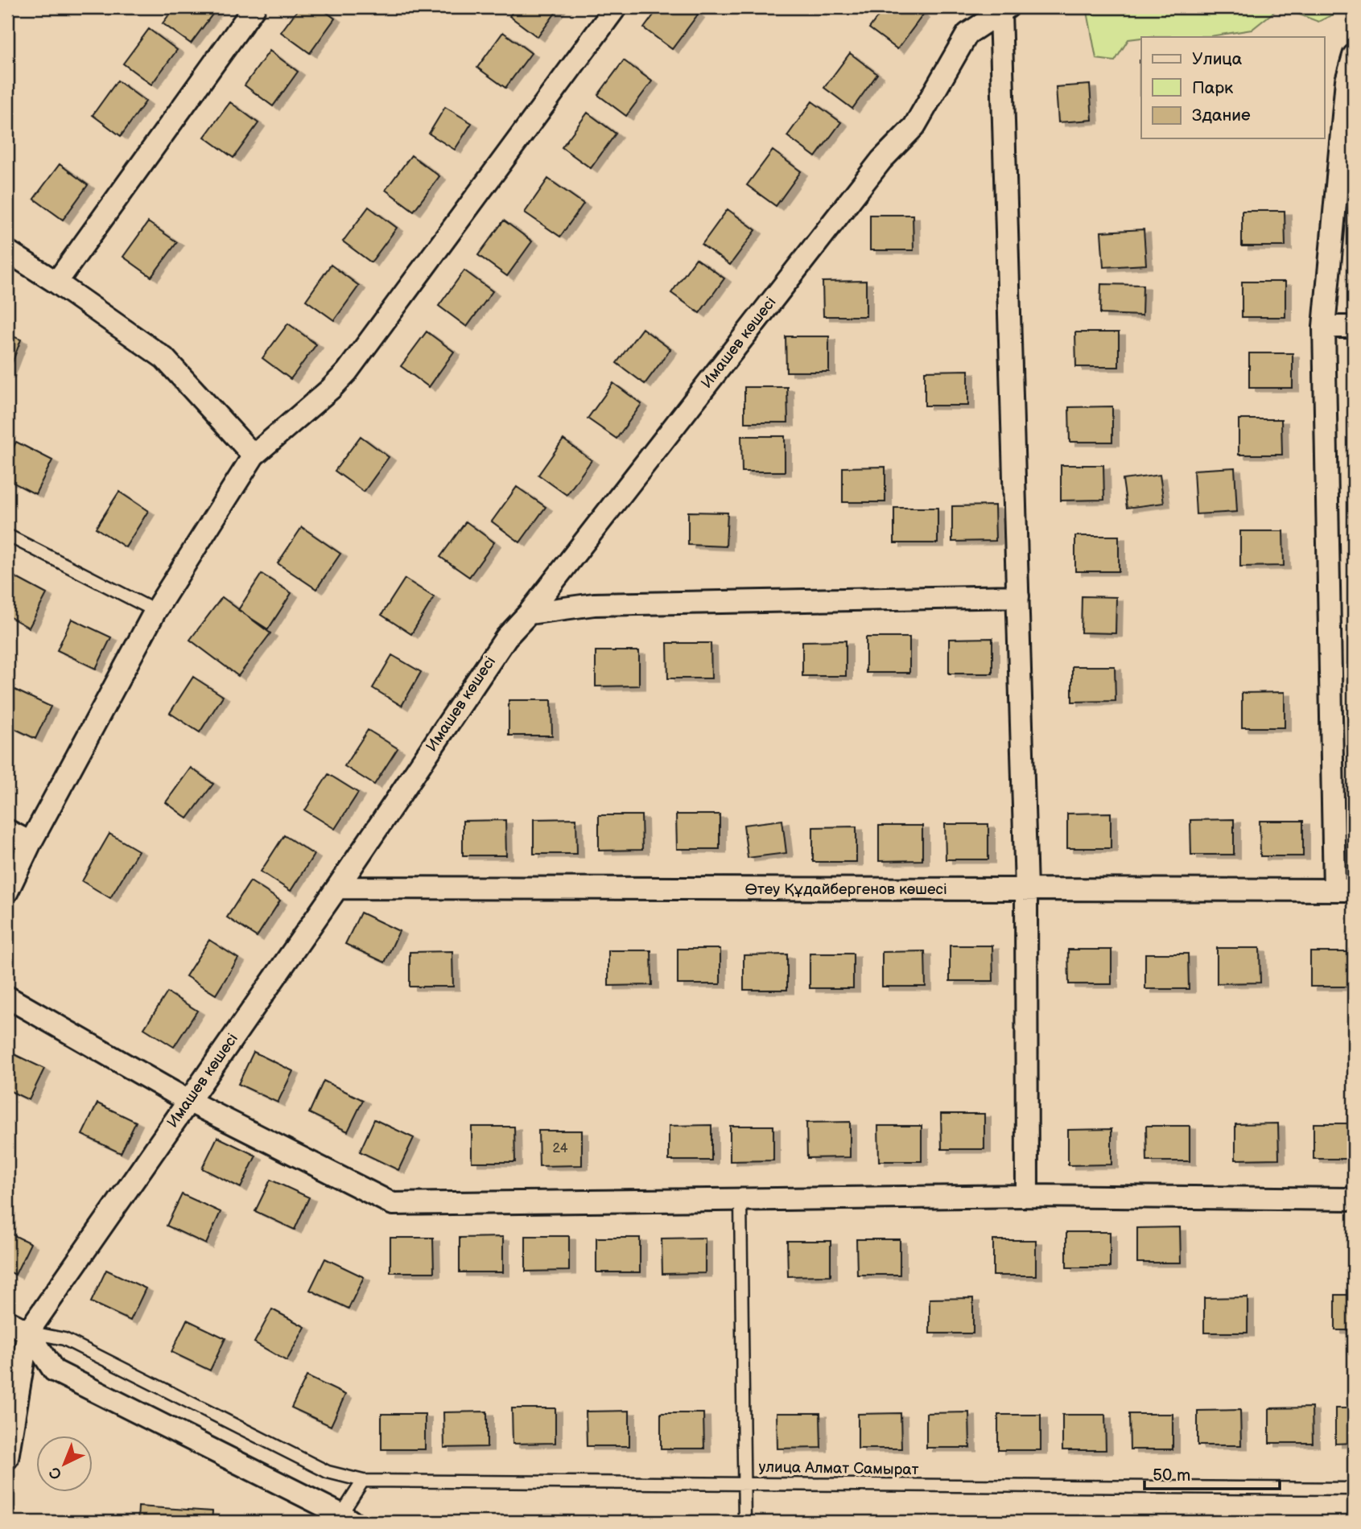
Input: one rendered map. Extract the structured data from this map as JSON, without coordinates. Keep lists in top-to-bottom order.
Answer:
{
  "streets": {
    "street": ["Имашев көшесі", "Өтеу Құдайбергенов көшесі"],
    "lane": ["улица Алмат Самырат"]
  },
  "crossings": [
    ["Имашев көшесі", "Өтеу Құдайбергенов көшесі"],
    ["Имашев көшесі", "улица Алмат Самырат"]
  ],
  "house_numbers": ["24"],
  "legend": ["Улица", "Парк", "Здание"],
  "scale_bar": "50 m",
  "north": "bottom left"
}
